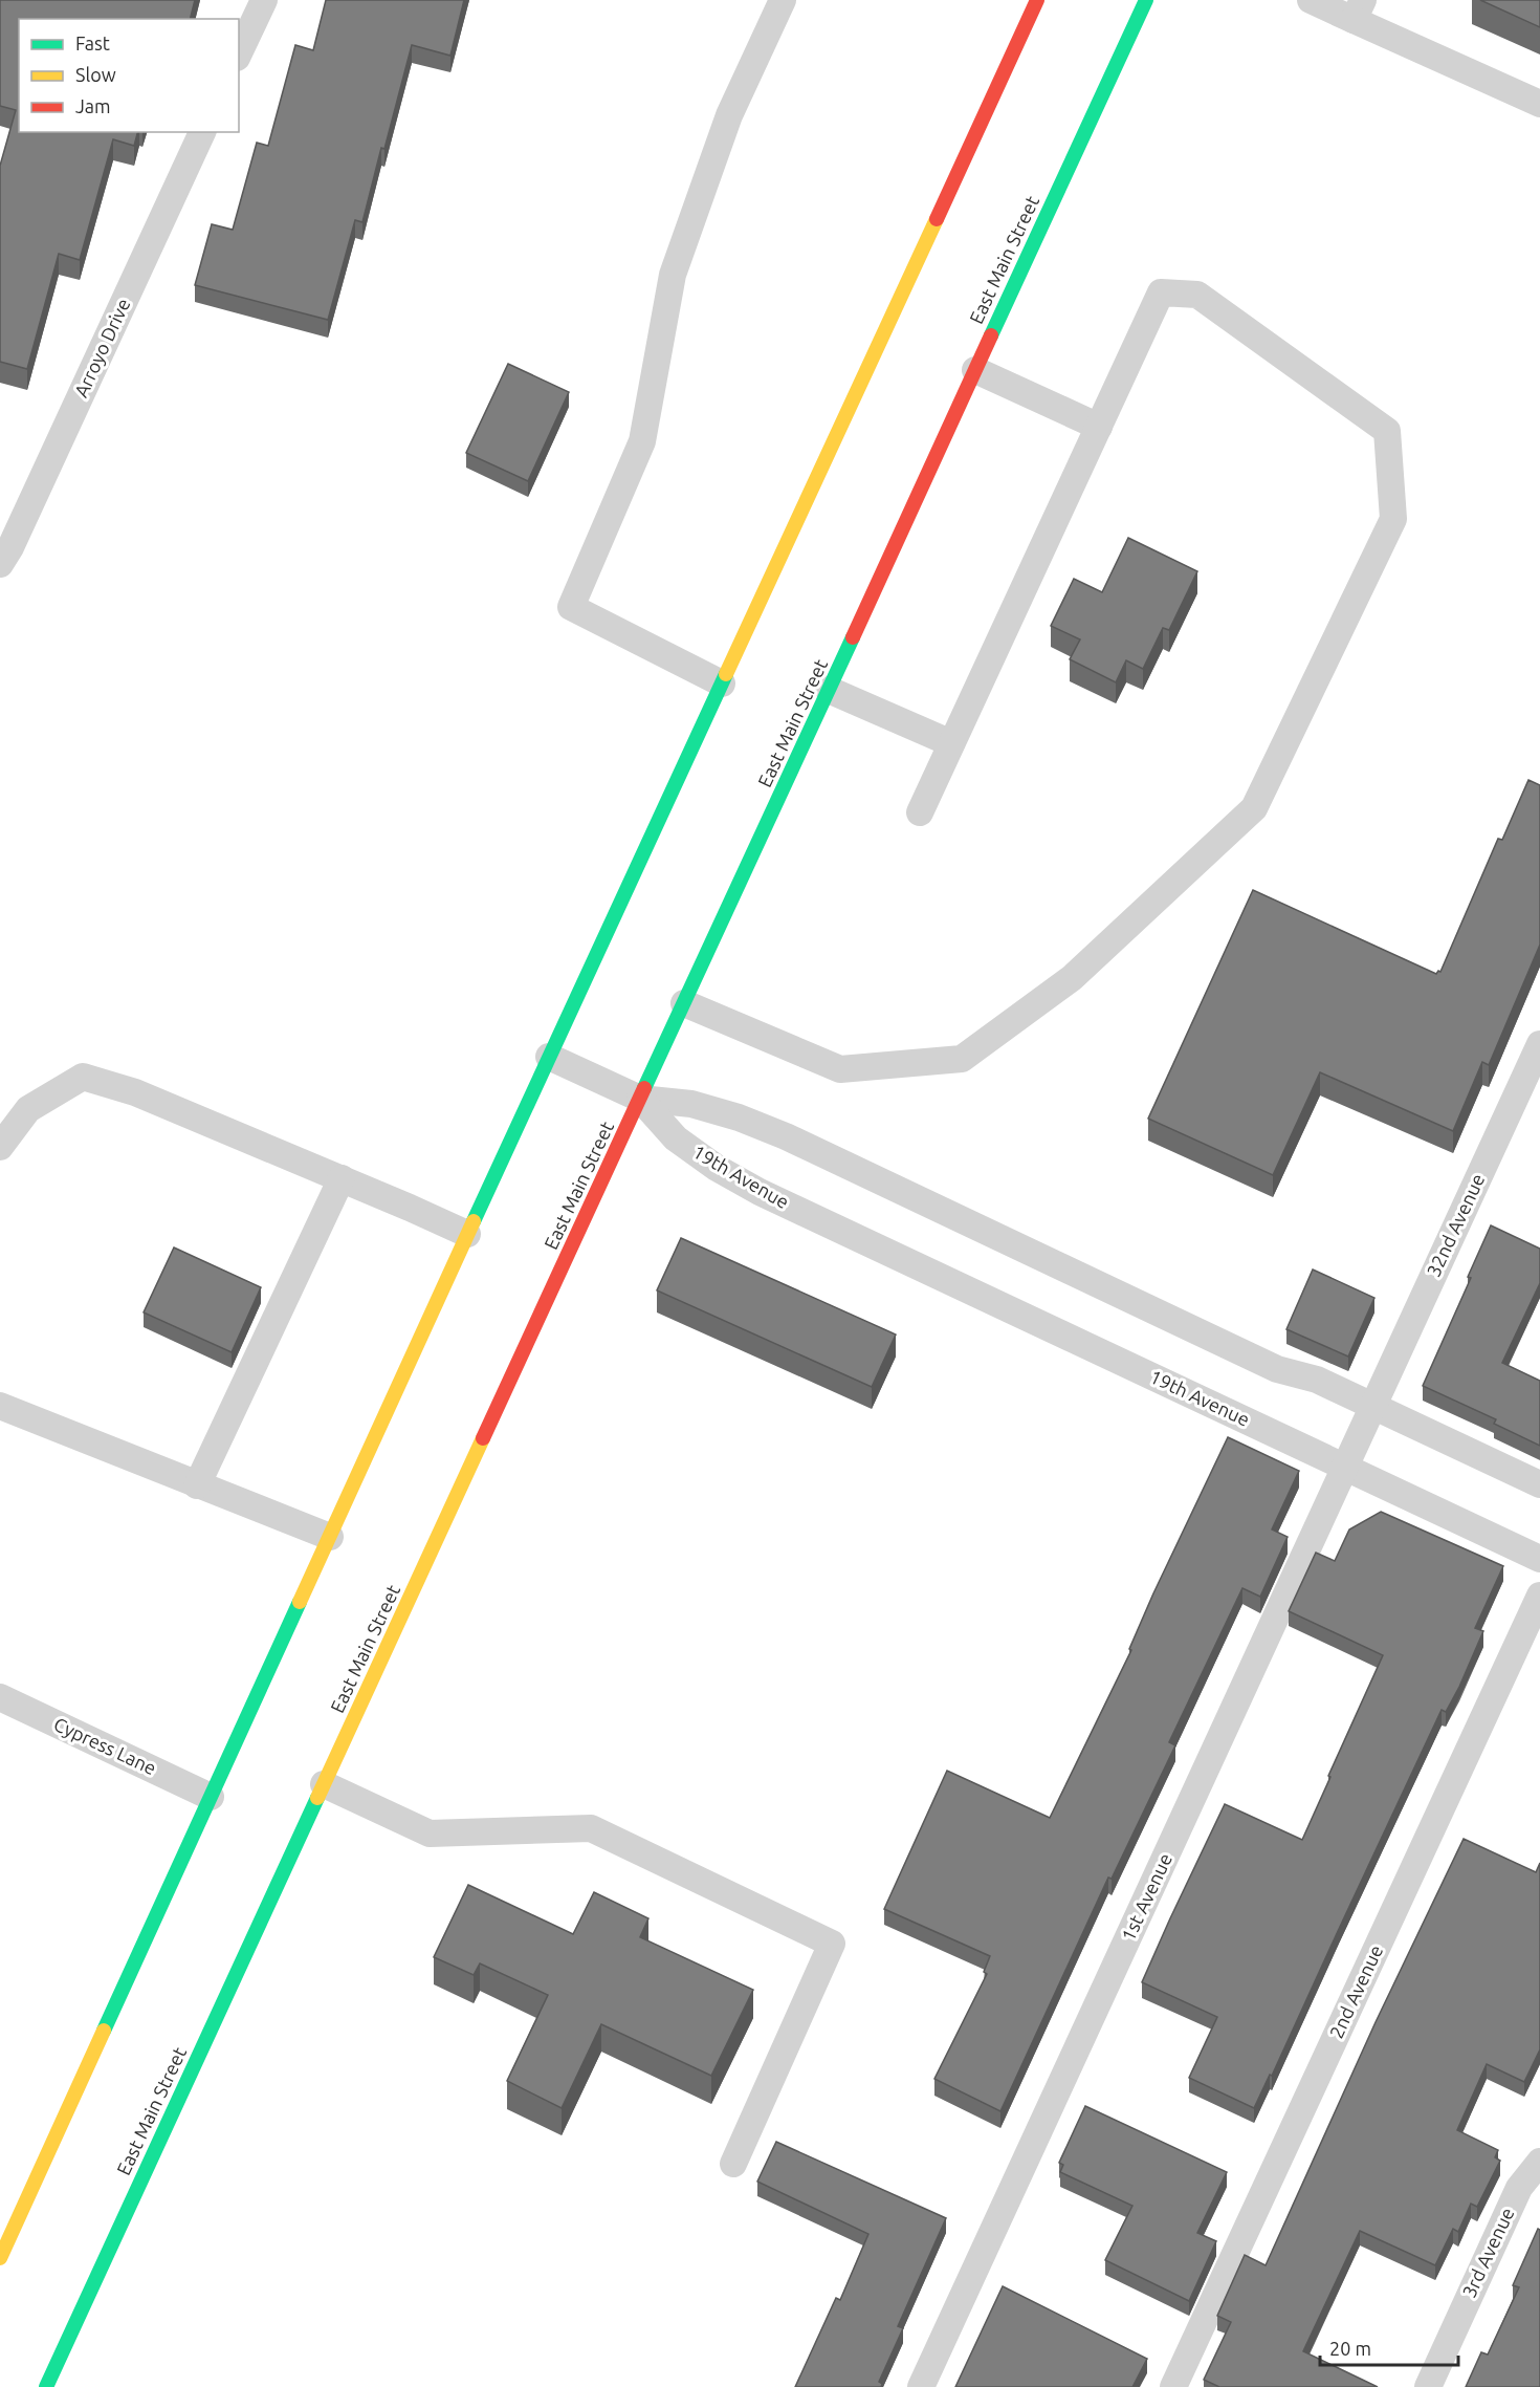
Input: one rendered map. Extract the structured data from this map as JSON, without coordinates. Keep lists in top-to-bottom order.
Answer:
{
  "streets": {
    "main road": ["East Main Street"],
    "lane": [
      "Arroyo Drive",
      "19th Avenue",
      "32nd Avenue",
      "Cypress Lane",
      "1st Avenue",
      "2nd Avenue",
      "3rd Avenue"
    ]
  },
  "crossings": [
    ["East Main Street", "19th Avenue"],
    ["19th Avenue", "1st Avenue"],
    ["32nd Avenue", "1st Avenue"]
  ],
  "legend": ["Fast", "Slow", "Jam"],
  "scale_bar": "20 m"
}
